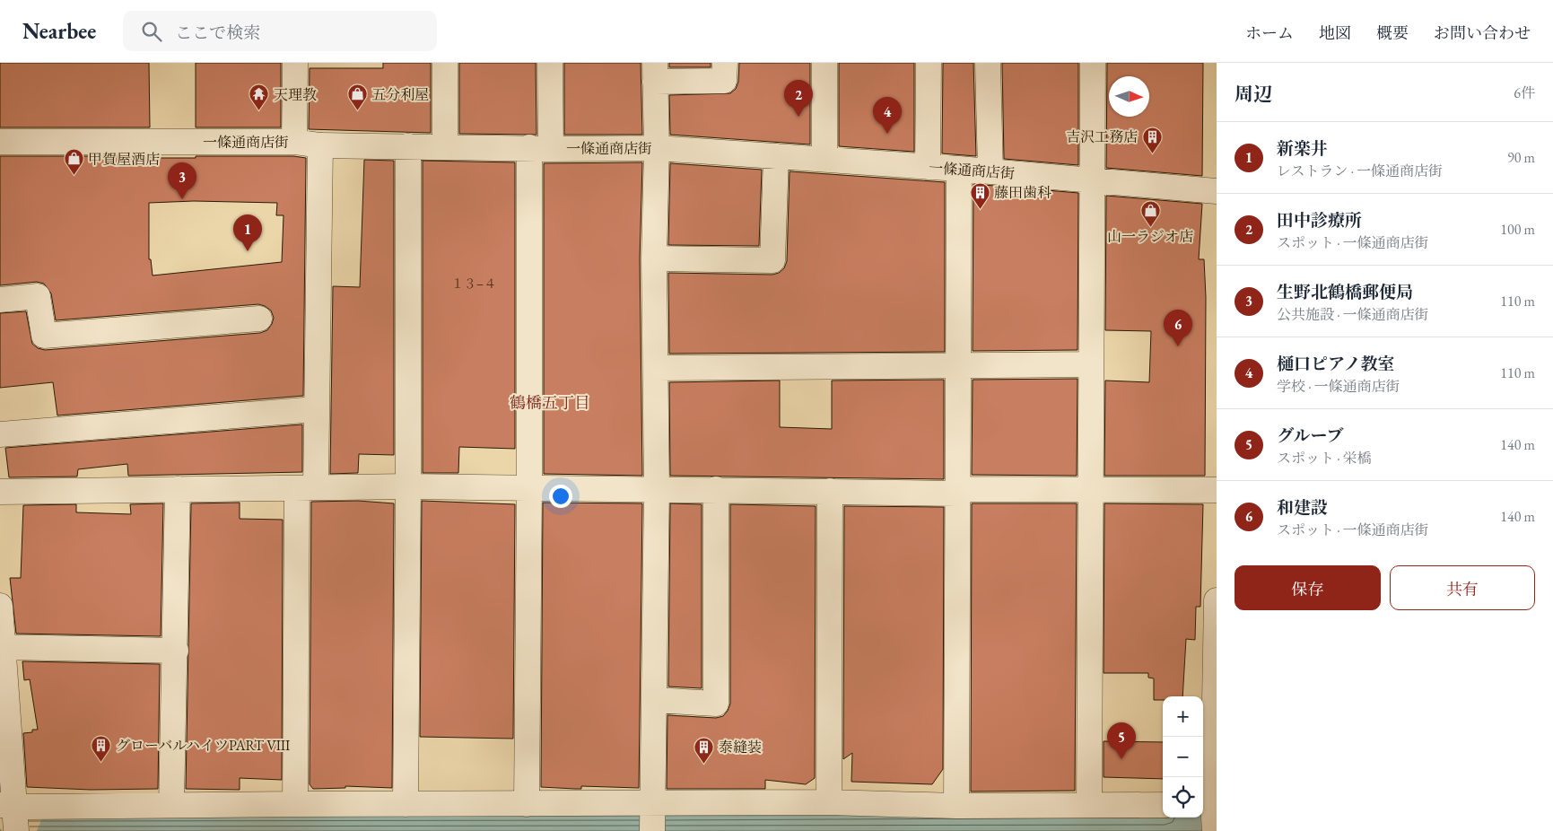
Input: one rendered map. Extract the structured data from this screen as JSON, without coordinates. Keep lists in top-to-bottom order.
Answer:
{
  "streets": {
    "street": ["一條通商店街"]
  },
  "districts": ["鶴橋五丁目"],
  "places": {
    "temple": ["天理教"],
    "shop": ["五分利屋", "甲賀屋酒店", "山一ラジオ店"],
    "building": [
      "吉沢工務店",
      "藤田歯科",
      "グローバルハイツPART Ⅷ",
      "泰縫装"
    ]
  },
  "house_numbers": ["１３−４"],
  "north": "right",
  "page": {
    "header": "Nearbee",
    "search": "ここで検索",
    "nav": [
      "ホーム",
      "地図",
      "概要",
      "お問い合わせ"
    ],
    "heading": ["周辺", "6件"],
    "pins": [
      "2",
      "4",
      "3",
      "1",
      "6",
      "5"
    ],
    "list": [
      {
        "mark": "1",
        "name": "新楽井",
        "note": "レストラン · 一條通商店街",
        "value": "90 m"
      },
      {
        "mark": "2",
        "name": "田中診療所",
        "note": "スポット · 一條通商店街",
        "value": "100 m"
      },
      {
        "mark": "3",
        "name": "生野北鶴橋郵便局",
        "note": "公共施設 · 一條通商店街",
        "value": "110 m"
      },
      {
        "mark": "4",
        "name": "樋口ピアノ教室",
        "note": "学校 · 一條通商店街",
        "value": "110 m"
      },
      {
        "mark": "5",
        "name": "グルーブ",
        "note": "スポット · 栄橋",
        "value": "140 m"
      },
      {
        "mark": "6",
        "name": "和建設",
        "note": "スポット · 一條通商店街",
        "value": "140 m"
      }
    ],
    "buttons": ["保存", "共有"],
    "map_buttons": ["+", "−"]
  }
}
